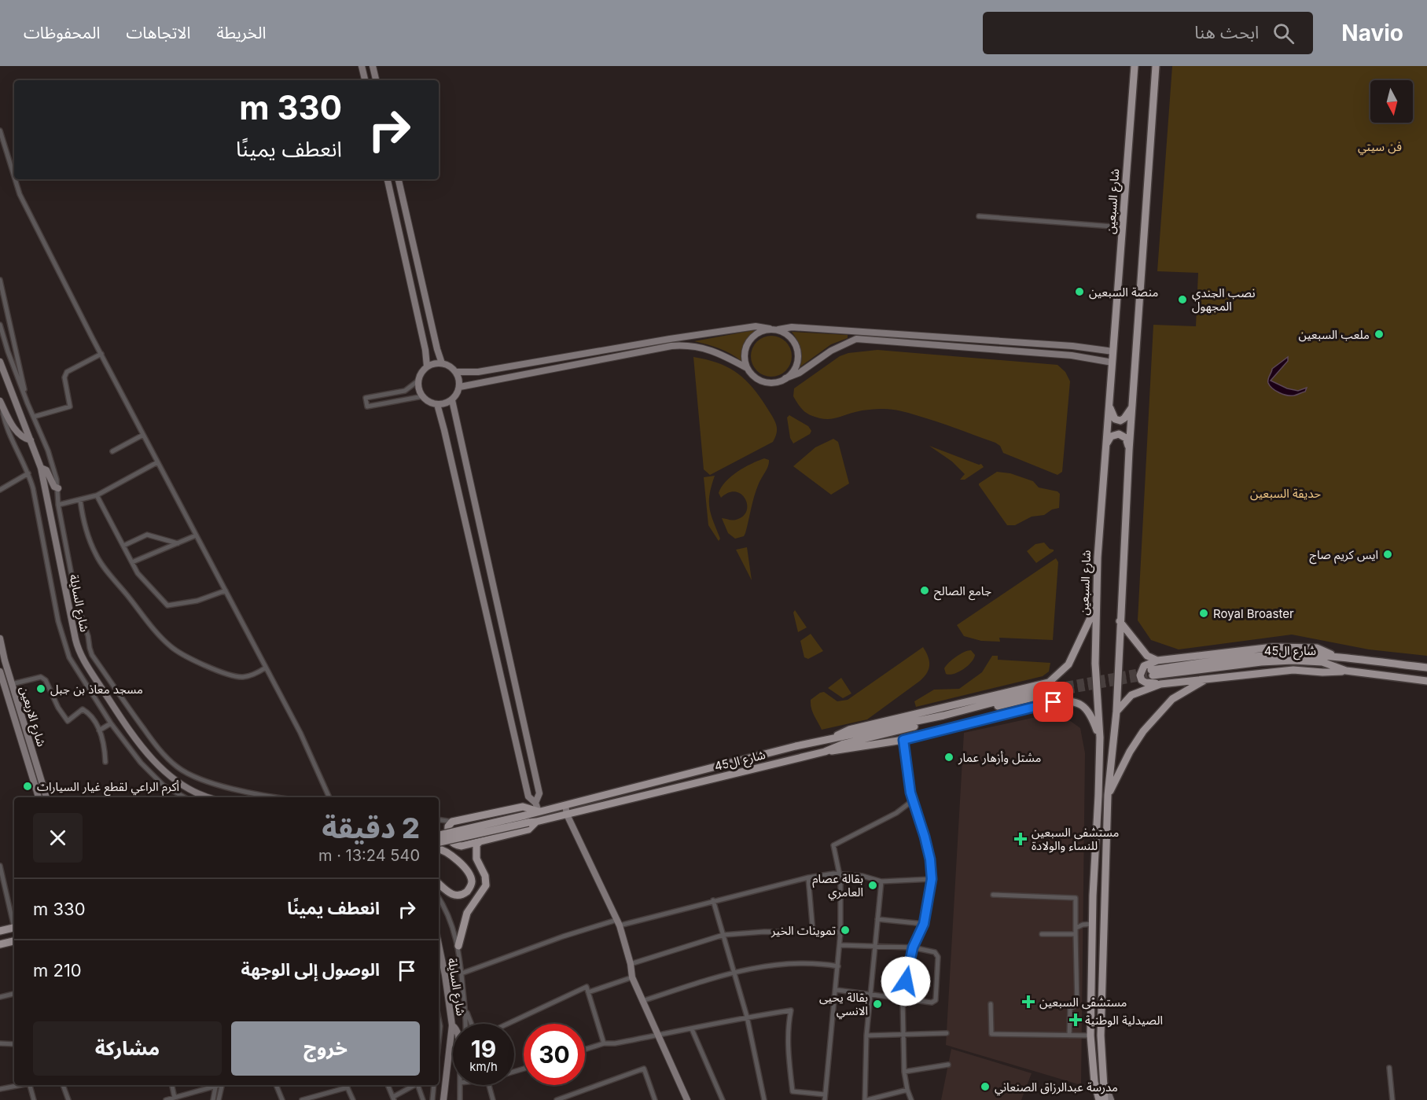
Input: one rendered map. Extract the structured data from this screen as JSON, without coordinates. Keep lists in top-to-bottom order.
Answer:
{
  "streets": {
    "main road": ["شارع السبعين", "شارع ال45"],
    "street": ["شارع السايلة", "شارع الاربعين"]
  },
  "parks": ["فن سيتي", "حديقة السبعين"],
  "places": {
    "other": [
      "منصة السبعين",
      "نصب الجندي المجهول",
      "ملعب السبعين",
      "ايس كريم صاج",
      "جامع الصالح",
      "Royal Broaster",
      "مسجد معاذ بن جبل",
      "مشتل وأزهار عمار",
      "أكرم الراعي لقطع غيار السيارات",
      "بقالة عصام العامري",
      "تموينات الخير",
      "بقالة يحيى الانسي",
      "مدرسة عبدالرزاق الصنعاني"
    ],
    "health": ["مستشفى السبعين للنساء والولادة", "مستشفى السبعين", "الصيدلية الوطنية"]
  },
  "north": "bottom",
  "page": {
    "header": "Navio",
    "search": "ابحث هنا",
    "nav": ["الخريطة", "الاتجاهات", "المحفوظات"],
    "turn": ["330 m", "انعطف يمينًا"],
    "heading": ["2 دقيقة", "540 m · 13:24"],
    "list": [
      {
        "name": "انعطف يمينًا",
        "value": "330 m"
      },
      {
        "name": "الوصول إلى الوجهة",
        "value": "210 m"
      }
    ],
    "buttons": ["خروج", "مشاركة"],
    "speed": "19 km/h",
    "limit": "30"
  }
}
